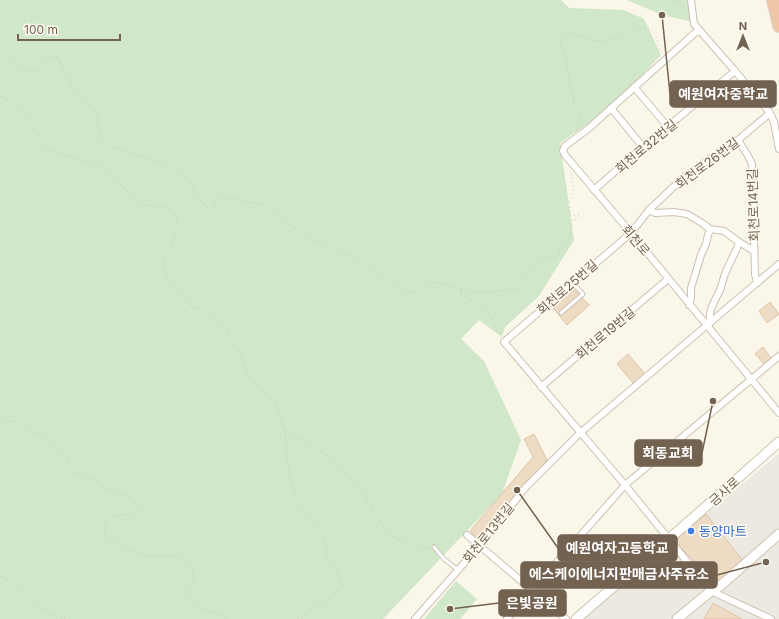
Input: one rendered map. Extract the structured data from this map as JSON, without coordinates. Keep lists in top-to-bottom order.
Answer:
{
  "streets": {
    "main road": ["금사로"],
    "street": [
      "회천로32번길",
      "회천로26번길",
      "회천로14번길",
      "회천로",
      "회천로25번길",
      "회천로19번길",
      "회천로13번길"
    ]
  },
  "crossings": [
    ["회천로32번길", "회천로"],
    ["회천로26번길", "회천로14번길"],
    ["회천로26번길", "회천로"],
    ["회천로26번길", "회천로25번길"],
    ["회천로14번길", "회천로"],
    ["회천로14번길", "회천로13번길"],
    ["회천로", "회천로25번길"],
    ["회천로", "회천로19번길"],
    ["회천로", "회천로13번길"]
  ],
  "places": [
    "예원여자중학교",
    "회동교회",
    "예원여자고등학교",
    "동양마트",
    "에스케이에너지판매금사주유소",
    "은빛공원"
  ],
  "scale_bar": "100 m",
  "north": "top"
}
